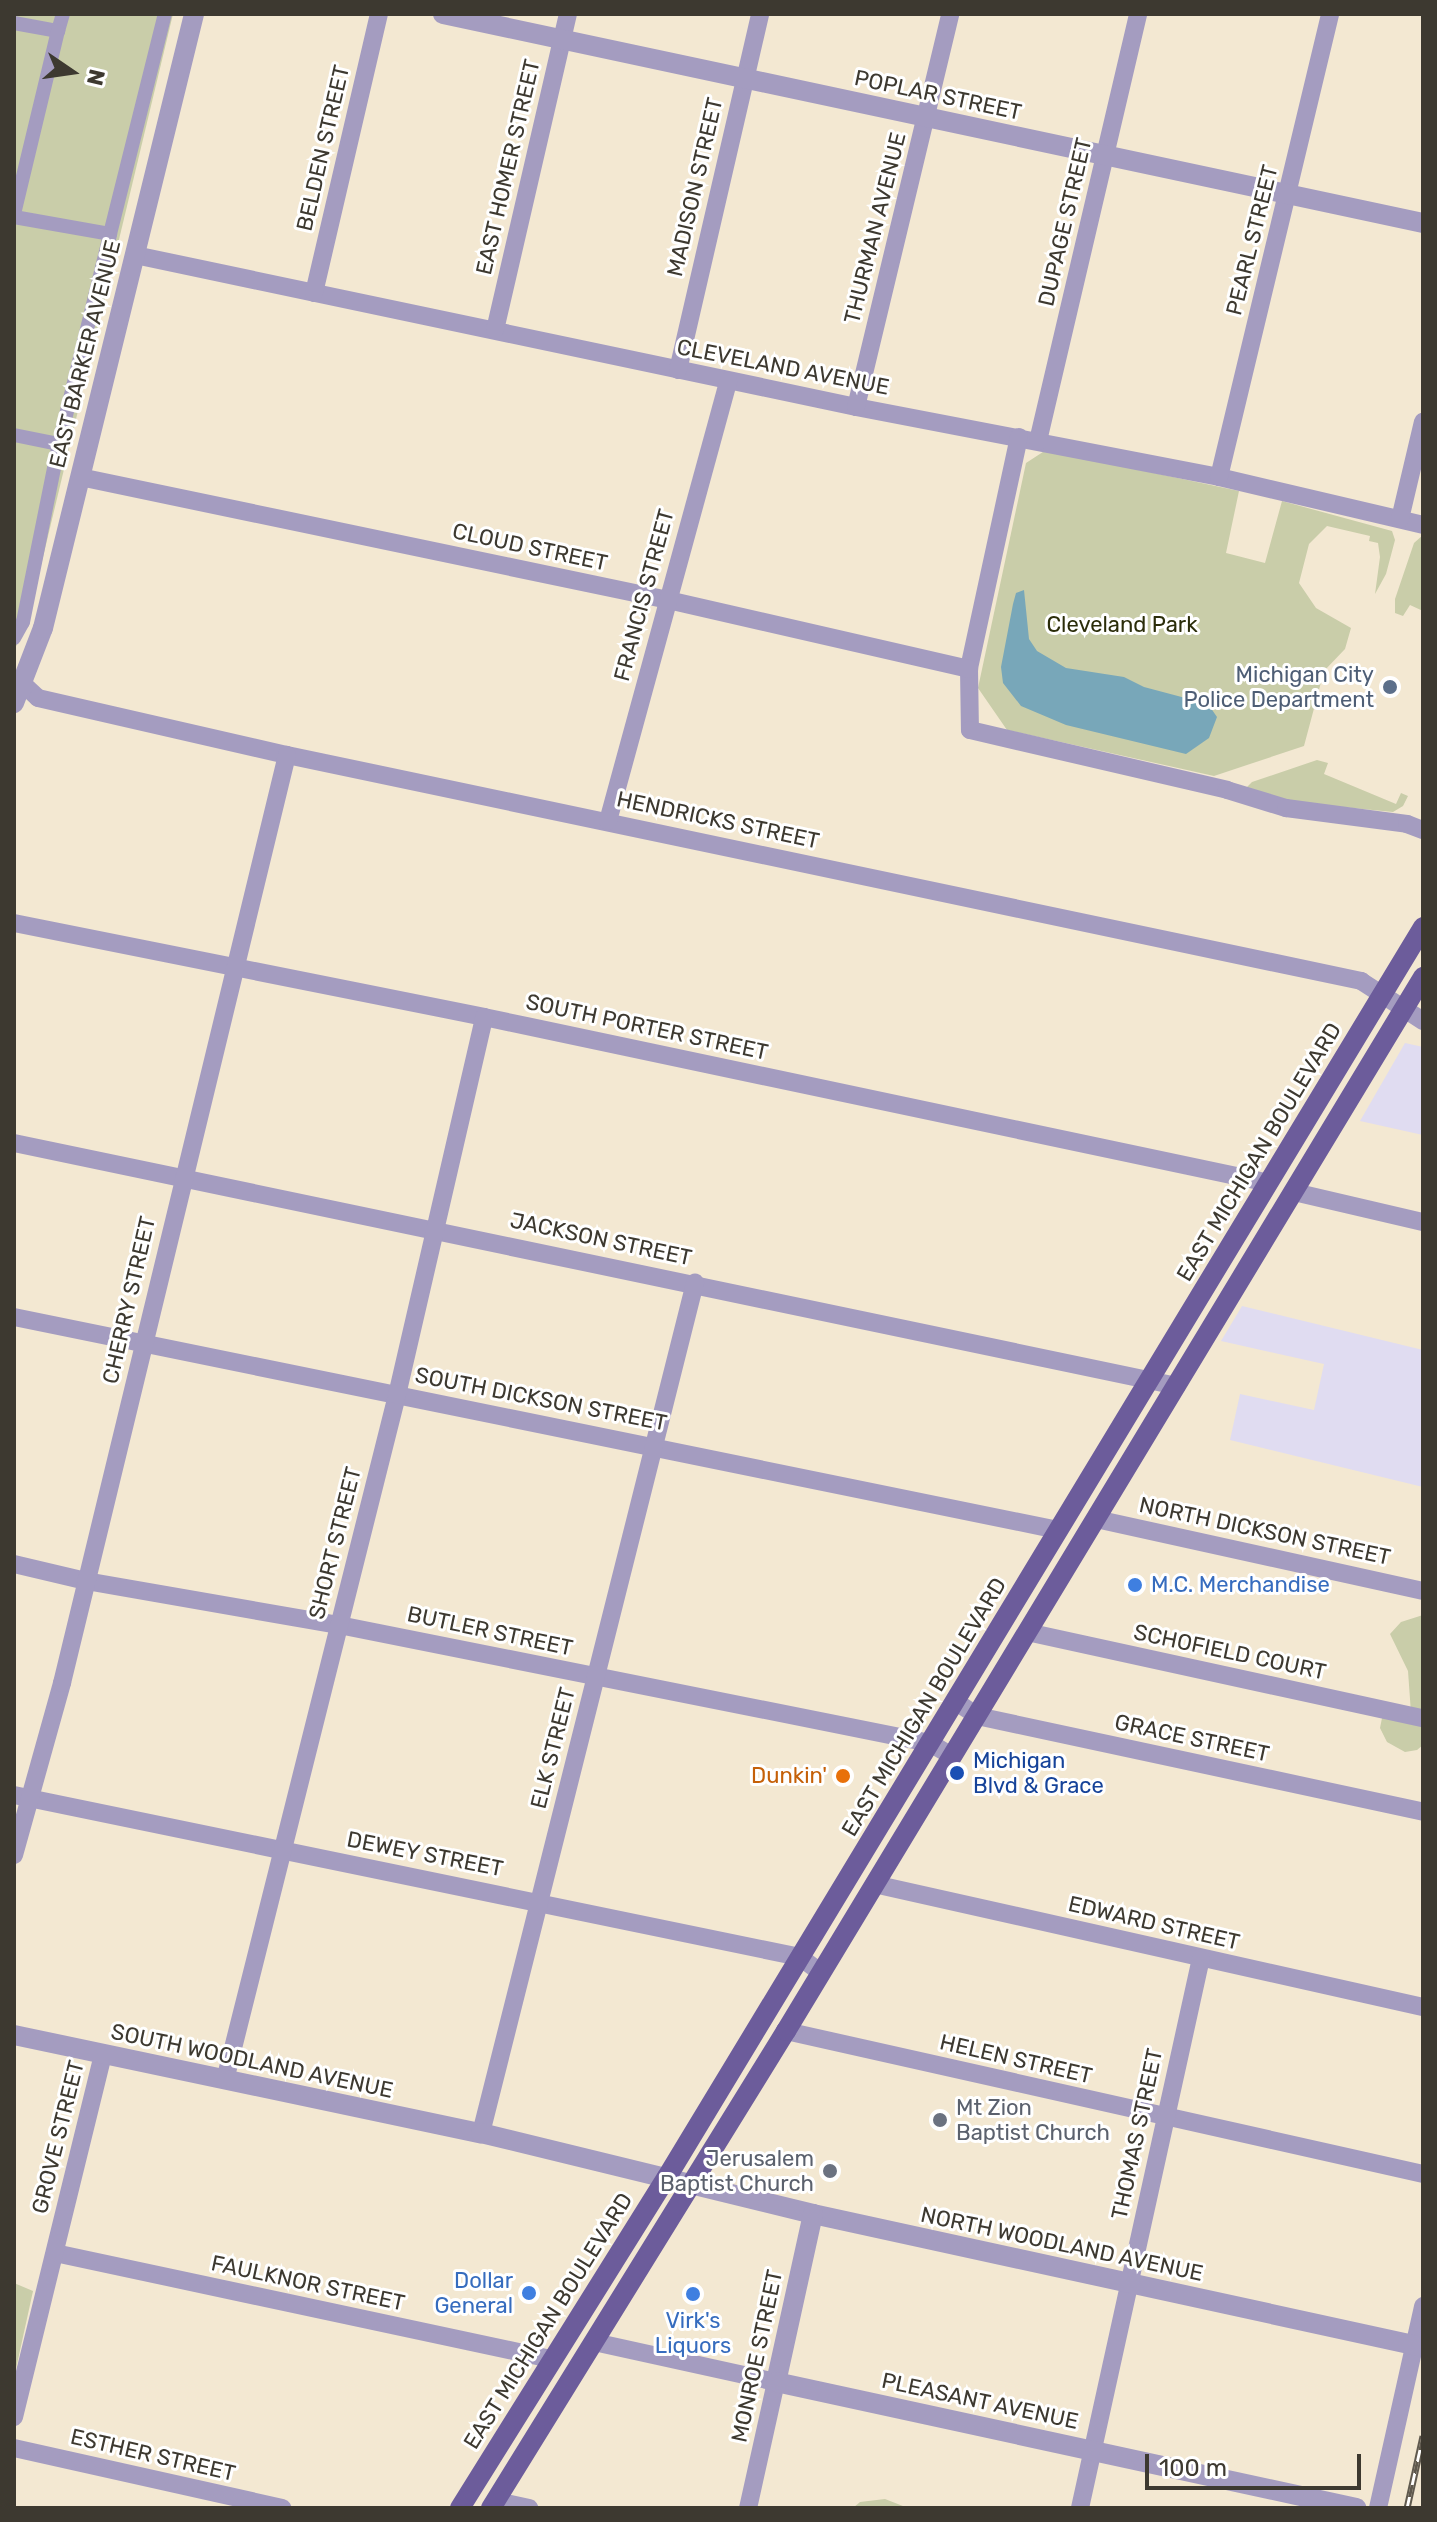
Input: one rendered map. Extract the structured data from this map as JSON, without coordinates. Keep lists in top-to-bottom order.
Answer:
{
  "streets": {
    "main road": ["EAST MICHIGAN BOULEVARD"],
    "street": [
      "POPLAR STREET",
      "BELDEN STREET",
      "EAST HOMER STREET",
      "MADISON STREET",
      "DUPAGE STREET",
      "THURMAN AVENUE",
      "PEARL STREET",
      "EAST BARKER AVENUE",
      "CLEVELAND AVENUE",
      "CLOUD STREET",
      "FRANCIS STREET",
      "HENDRICKS STREET",
      "SOUTH PORTER STREET",
      "JACKSON STREET",
      "CHERRY STREET",
      "SOUTH DICKSON STREET",
      "NORTH DICKSON STREET",
      "SHORT STREET",
      "BUTLER STREET",
      "SCHOFIELD COURT",
      "GRACE STREET",
      "ELK STREET",
      "DEWEY STREET",
      "EDWARD STREET",
      "HELEN STREET",
      "SOUTH WOODLAND AVENUE",
      "THOMAS STREET",
      "GROVE STREET",
      "NORTH WOODLAND AVENUE",
      "FAULKNOR STREET",
      "MONROE STREET",
      "PLEASANT AVENUE",
      "ESTHER STREET"
    ]
  },
  "crossings": [
    ["POPLAR STREET", "EAST HOMER STREET"],
    ["POPLAR STREET", "MADISON STREET"],
    ["POPLAR STREET", "DUPAGE STREET"],
    ["POPLAR STREET", "THURMAN AVENUE"],
    ["POPLAR STREET", "PEARL STREET"],
    ["BELDEN STREET", "CLEVELAND AVENUE"],
    ["EAST HOMER STREET", "CLEVELAND AVENUE"],
    ["MADISON STREET", "CLEVELAND AVENUE"],
    ["DUPAGE STREET", "CLEVELAND AVENUE"],
    ["THURMAN AVENUE", "CLEVELAND AVENUE"],
    ["PEARL STREET", "CLEVELAND AVENUE"],
    ["EAST BARKER AVENUE", "CLEVELAND AVENUE"],
    ["EAST BARKER AVENUE", "CLOUD STREET"],
    ["EAST BARKER AVENUE", "HENDRICKS STREET"],
    ["CLEVELAND AVENUE", "FRANCIS STREET"],
    ["CLOUD STREET", "FRANCIS STREET"],
    ["FRANCIS STREET", "HENDRICKS STREET"],
    ["HENDRICKS STREET", "EAST MICHIGAN BOULEVARD"],
    ["HENDRICKS STREET", "CHERRY STREET"],
    ["SOUTH PORTER STREET", "EAST MICHIGAN BOULEVARD"],
    ["SOUTH PORTER STREET", "CHERRY STREET"],
    ["SOUTH PORTER STREET", "SHORT STREET"],
    ["EAST MICHIGAN BOULEVARD", "JACKSON STREET"],
    ["EAST MICHIGAN BOULEVARD", "SOUTH DICKSON STREET"],
    ["EAST MICHIGAN BOULEVARD", "BUTLER STREET"],
    ["EAST MICHIGAN BOULEVARD", "GRACE STREET"],
    ["EAST MICHIGAN BOULEVARD", "DEWEY STREET"],
    ["EAST MICHIGAN BOULEVARD", "SOUTH WOODLAND AVENUE"],
    ["EAST MICHIGAN BOULEVARD", "NORTH WOODLAND AVENUE"],
    ["EAST MICHIGAN BOULEVARD", "FAULKNOR STREET"],
    ["JACKSON STREET", "CHERRY STREET"],
    ["JACKSON STREET", "SHORT STREET"],
    ["JACKSON STREET", "ELK STREET"],
    ["CHERRY STREET", "SOUTH DICKSON STREET"],
    ["CHERRY STREET", "BUTLER STREET"],
    ["CHERRY STREET", "DEWEY STREET"],
    ["SOUTH DICKSON STREET", "SHORT STREET"],
    ["SOUTH DICKSON STREET", "ELK STREET"],
    ["SHORT STREET", "BUTLER STREET"],
    ["SHORT STREET", "DEWEY STREET"],
    ["SHORT STREET", "SOUTH WOODLAND AVENUE"],
    ["BUTLER STREET", "ELK STREET"],
    ["ELK STREET", "DEWEY STREET"],
    ["ELK STREET", "SOUTH WOODLAND AVENUE"],
    ["EDWARD STREET", "THOMAS STREET"],
    ["HELEN STREET", "THOMAS STREET"],
    ["SOUTH WOODLAND AVENUE", "GROVE STREET"],
    ["SOUTH WOODLAND AVENUE", "NORTH WOODLAND AVENUE"],
    ["THOMAS STREET", "NORTH WOODLAND AVENUE"],
    ["THOMAS STREET", "PLEASANT AVENUE"],
    ["GROVE STREET", "FAULKNOR STREET"],
    ["NORTH WOODLAND AVENUE", "MONROE STREET"],
    ["MONROE STREET", "PLEASANT AVENUE"]
  ],
  "parks": ["Cleveland Park"],
  "places": [
    "Michigan City Police Department",
    "M.C. Merchandise",
    "Michigan Blvd & Grace",
    "Dunkin'",
    "Mt Zion Baptist Church",
    "Jerusalem Baptist Church",
    "Dollar General",
    "Virk's Liquors"
  ],
  "scale_bar": "100 m",
  "north": "right"
}
